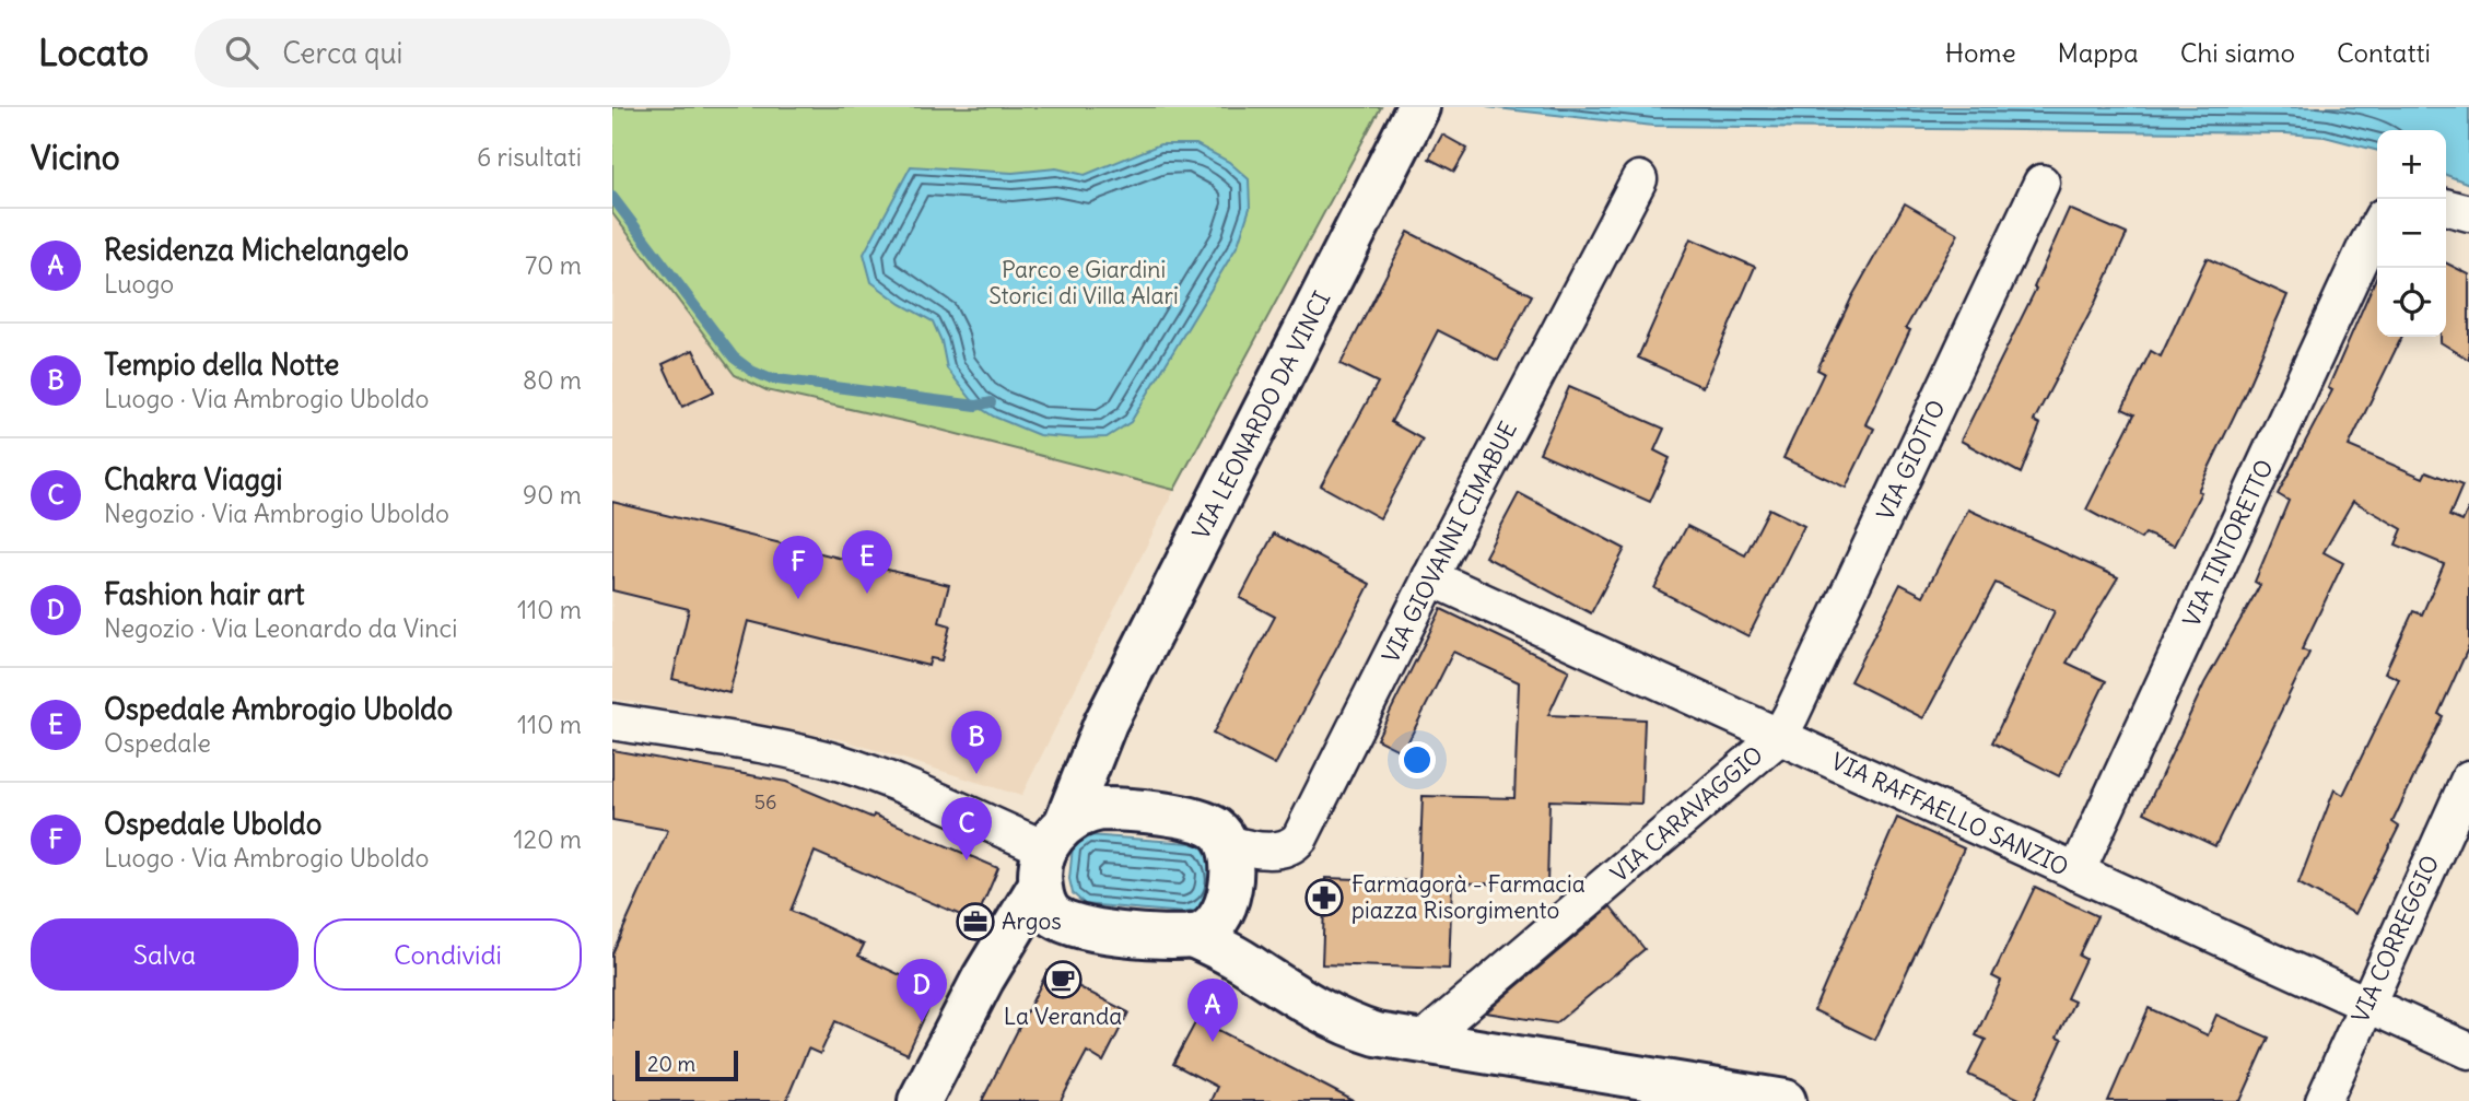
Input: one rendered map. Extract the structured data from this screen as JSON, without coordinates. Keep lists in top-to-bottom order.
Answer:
{
  "streets": {
    "street": [
      "VIA LEONARDO DA VINCI",
      "VIA GIOTTO",
      "VIA GIOVANNI CIMABUE",
      "VIA TINTORETTO",
      "VIA CARAVAGGIO",
      "VIA RAFFAELLO SANZIO",
      "VIA CORREGGIO"
    ]
  },
  "crossings": [
    ["VIA LEONARDO DA VINCI", "VIA GIOVANNI CIMABUE"],
    ["VIA GIOTTO", "VIA CARAVAGGIO"],
    ["VIA GIOTTO", "VIA RAFFAELLO SANZIO"],
    ["VIA GIOVANNI CIMABUE", "VIA RAFFAELLO SANZIO"],
    ["VIA TINTORETTO", "VIA RAFFAELLO SANZIO"],
    ["VIA CARAVAGGIO", "VIA RAFFAELLO SANZIO"],
    ["VIA RAFFAELLO SANZIO", "VIA CORREGGIO"]
  ],
  "parks": ["Parco e Giardini Storici di Villa Alari"],
  "places": {
    "pharmacy": ["Farmagorà - Farmacia piazza Risorgimento"],
    "office": ["Argos"],
    "cafe": ["La Veranda"]
  },
  "house_numbers": ["56"],
  "scale_bar": "20 m",
  "page": {
    "header": "Locato",
    "search": "Cerca qui",
    "nav": [
      "Home",
      "Mappa",
      "Chi siamo",
      "Contatti"
    ],
    "heading": ["Vicino", "6 risultati"],
    "map_buttons": ["+", "−"],
    "list": [
      {
        "mark": "A",
        "name": "Residenza Michelangelo",
        "note": "Luogo",
        "value": "70 m"
      },
      {
        "mark": "B",
        "name": "Tempio della Notte",
        "note": "Luogo · Via Ambrogio Uboldo",
        "value": "80 m"
      },
      {
        "mark": "C",
        "name": "Chakra Viaggi",
        "note": "Negozio · Via Ambrogio Uboldo",
        "value": "90 m"
      },
      {
        "mark": "D",
        "name": "Fashion hair art",
        "note": "Negozio · Via Leonardo da Vinci",
        "value": "110 m"
      },
      {
        "mark": "E",
        "name": "Ospedale Ambrogio Uboldo",
        "note": "Ospedale",
        "value": "110 m"
      },
      {
        "mark": "F",
        "name": "Ospedale Uboldo",
        "note": "Luogo · Via Ambrogio Uboldo",
        "value": "120 m"
      }
    ],
    "pins": [
      "E",
      "F",
      "B",
      "C",
      "D",
      "A"
    ],
    "buttons": ["Salva", "Condividi"],
    "scale": "20 m"
  }
}
